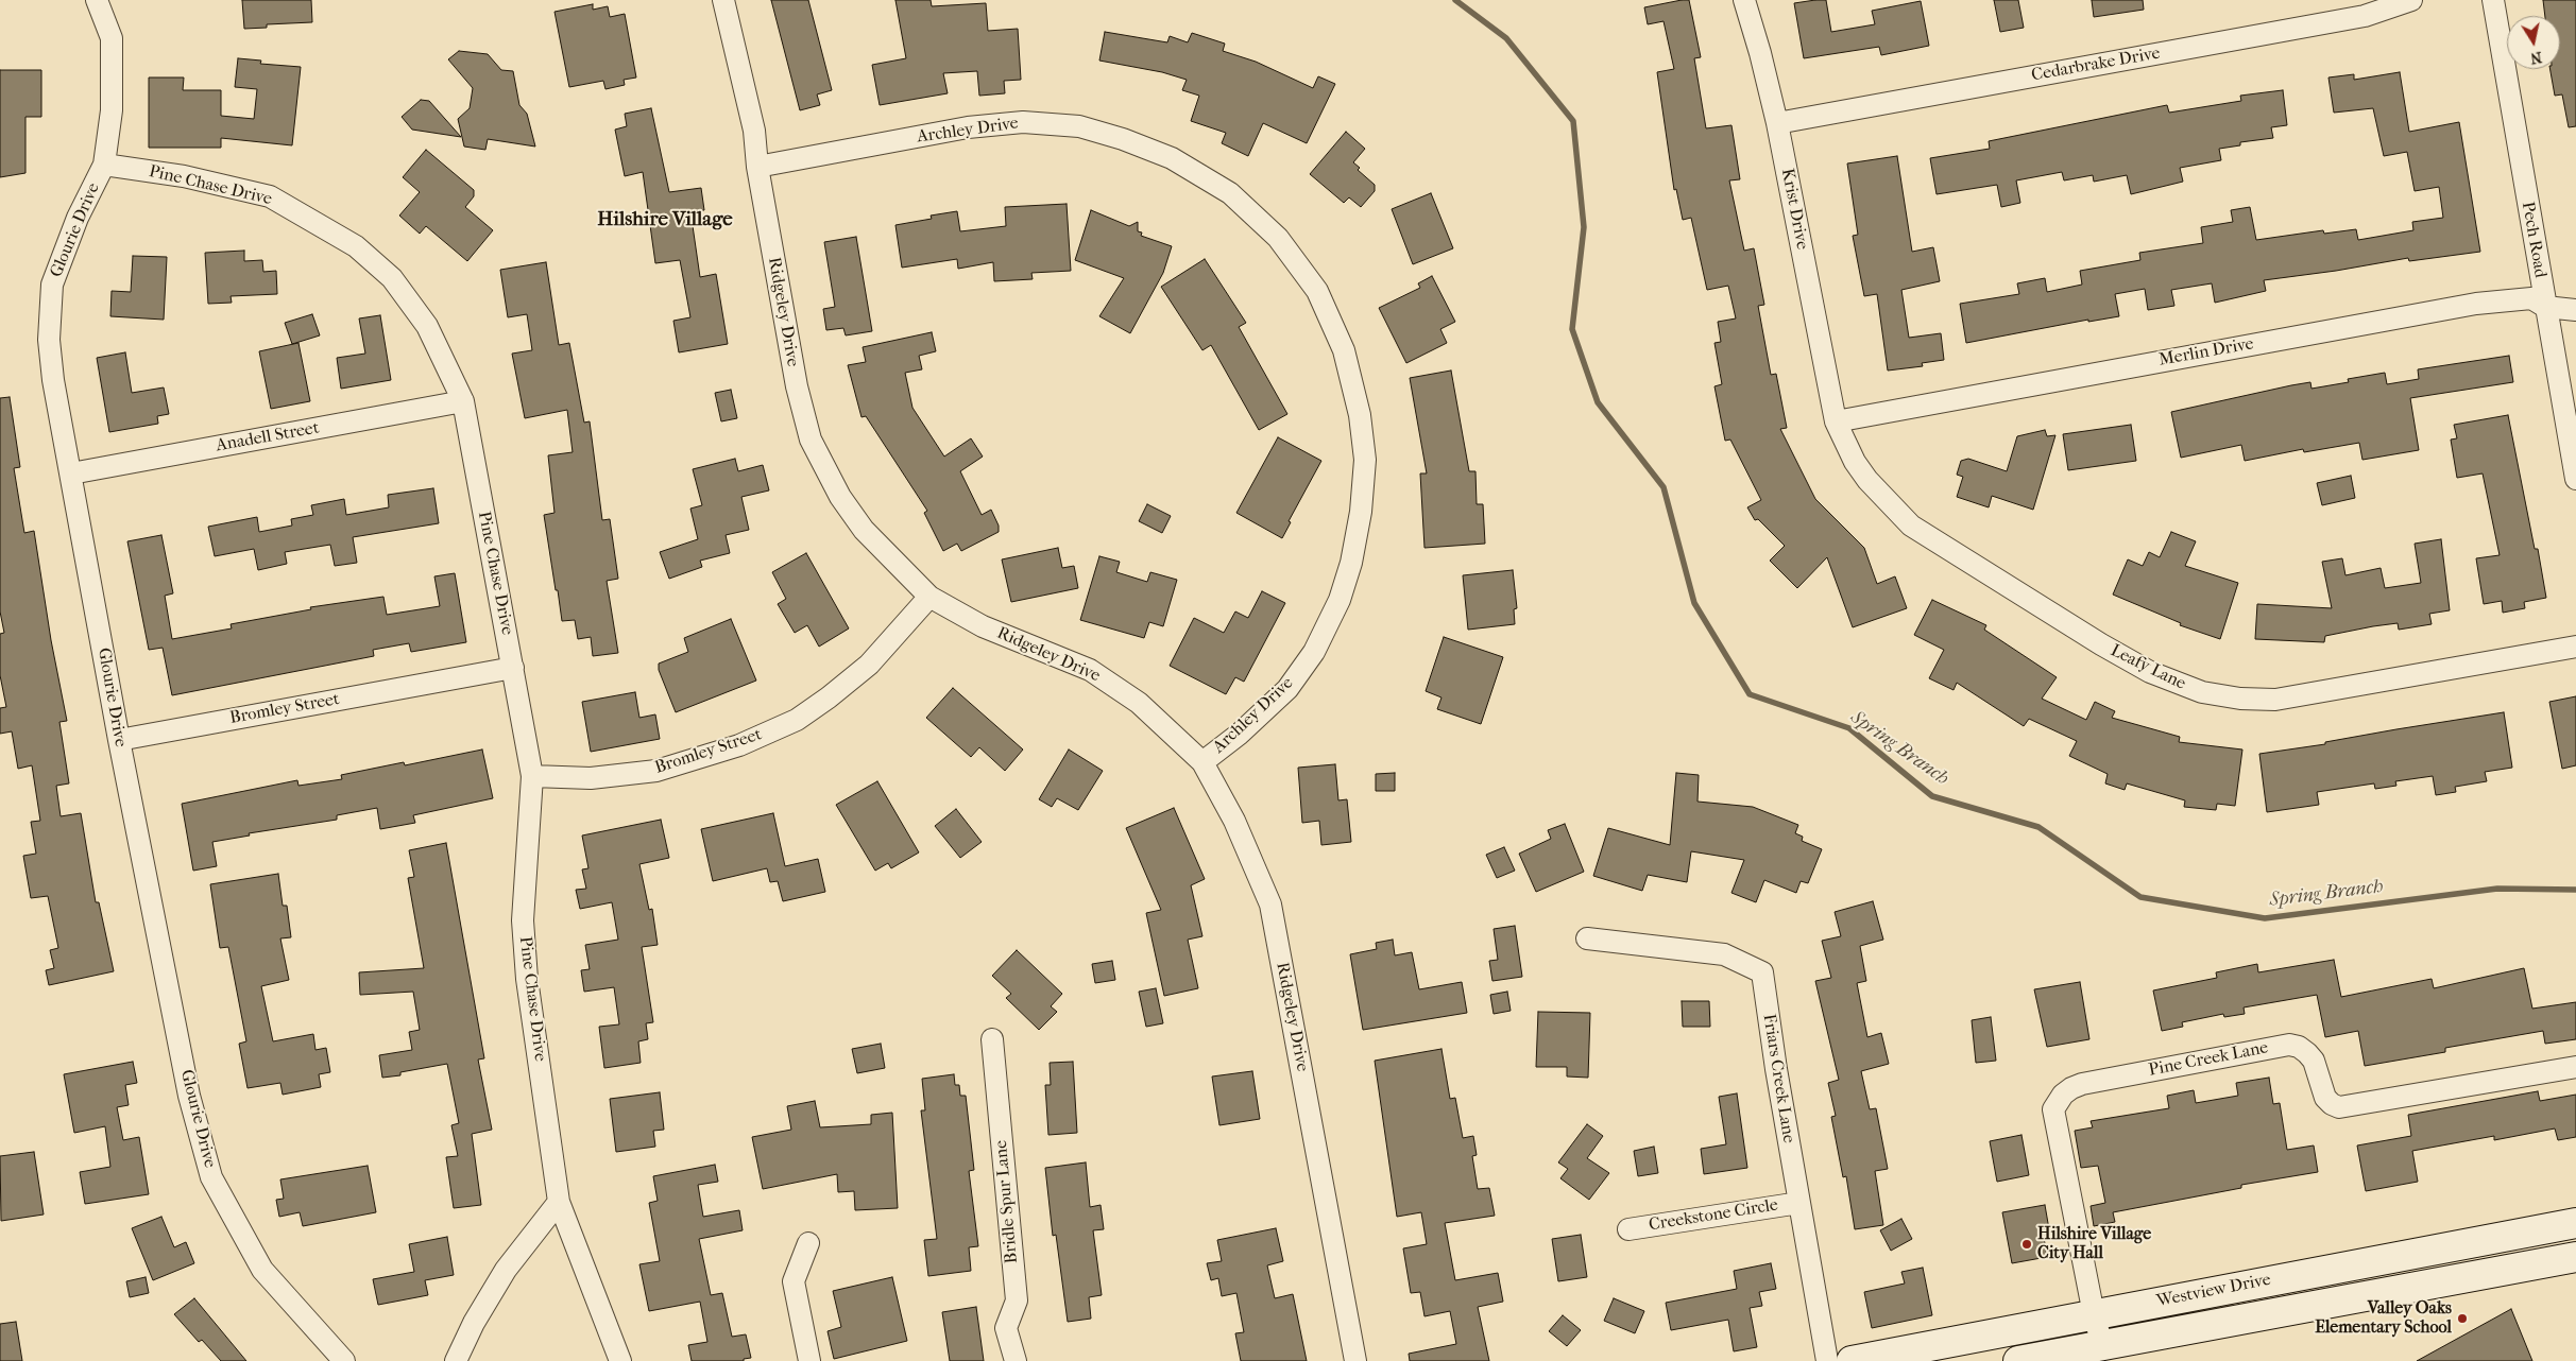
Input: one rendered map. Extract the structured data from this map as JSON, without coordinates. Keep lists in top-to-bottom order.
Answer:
{
  "streets": {
    "main road": ["Westview Drive"],
    "street": [
      "Cedarbrake Drive",
      "Archley Drive",
      "Pine Chase Drive",
      "Krist Drive",
      "Glourie Drive",
      "Pech Road",
      "Ridgeley Drive",
      "Merlin Drive",
      "Anadell Street",
      "Leafy Lane",
      "Bromley Street",
      "Pine Creek Lane",
      "Friars Creek Lane",
      "Bridle Spur Lane",
      "Creekstone Circle"
    ]
  },
  "crossings": [
    ["Cedarbrake Drive", "Krist Drive"],
    ["Archley Drive", "Ridgeley Drive"],
    ["Pine Chase Drive", "Glourie Drive"],
    ["Pine Chase Drive", "Anadell Street"],
    ["Pine Chase Drive", "Bromley Street"],
    ["Krist Drive", "Merlin Drive"],
    ["Krist Drive", "Leafy Lane"],
    ["Glourie Drive", "Anadell Street"],
    ["Glourie Drive", "Bromley Street"],
    ["Pech Road", "Merlin Drive"],
    ["Ridgeley Drive", "Bromley Street"],
    ["Merlin Drive", "Leafy Lane"],
    ["Pine Creek Lane", "Westview Drive"],
    ["Friars Creek Lane", "Creekstone Circle"]
  ],
  "districts": ["Hilshire Village"],
  "water": ["Spring Branch"],
  "places": ["Hilshire Village City Hall", "Valley Oaks Elementary School"],
  "north": "bottom"
}
